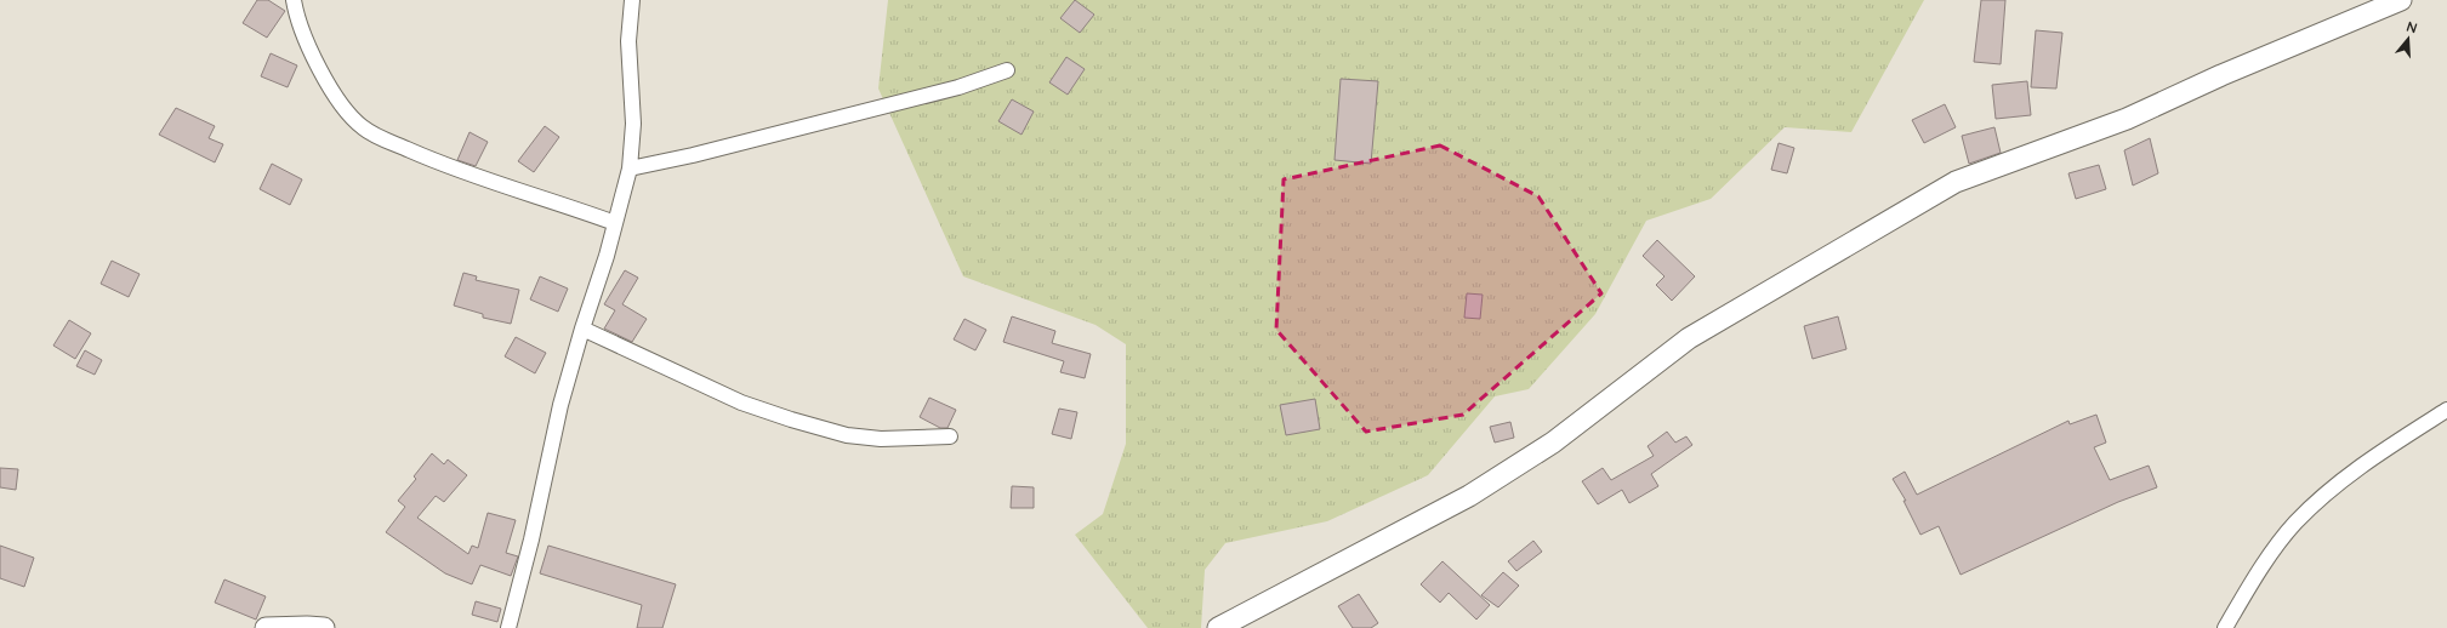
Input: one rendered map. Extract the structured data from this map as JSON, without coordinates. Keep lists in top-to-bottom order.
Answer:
{
  "north": "top"
}
